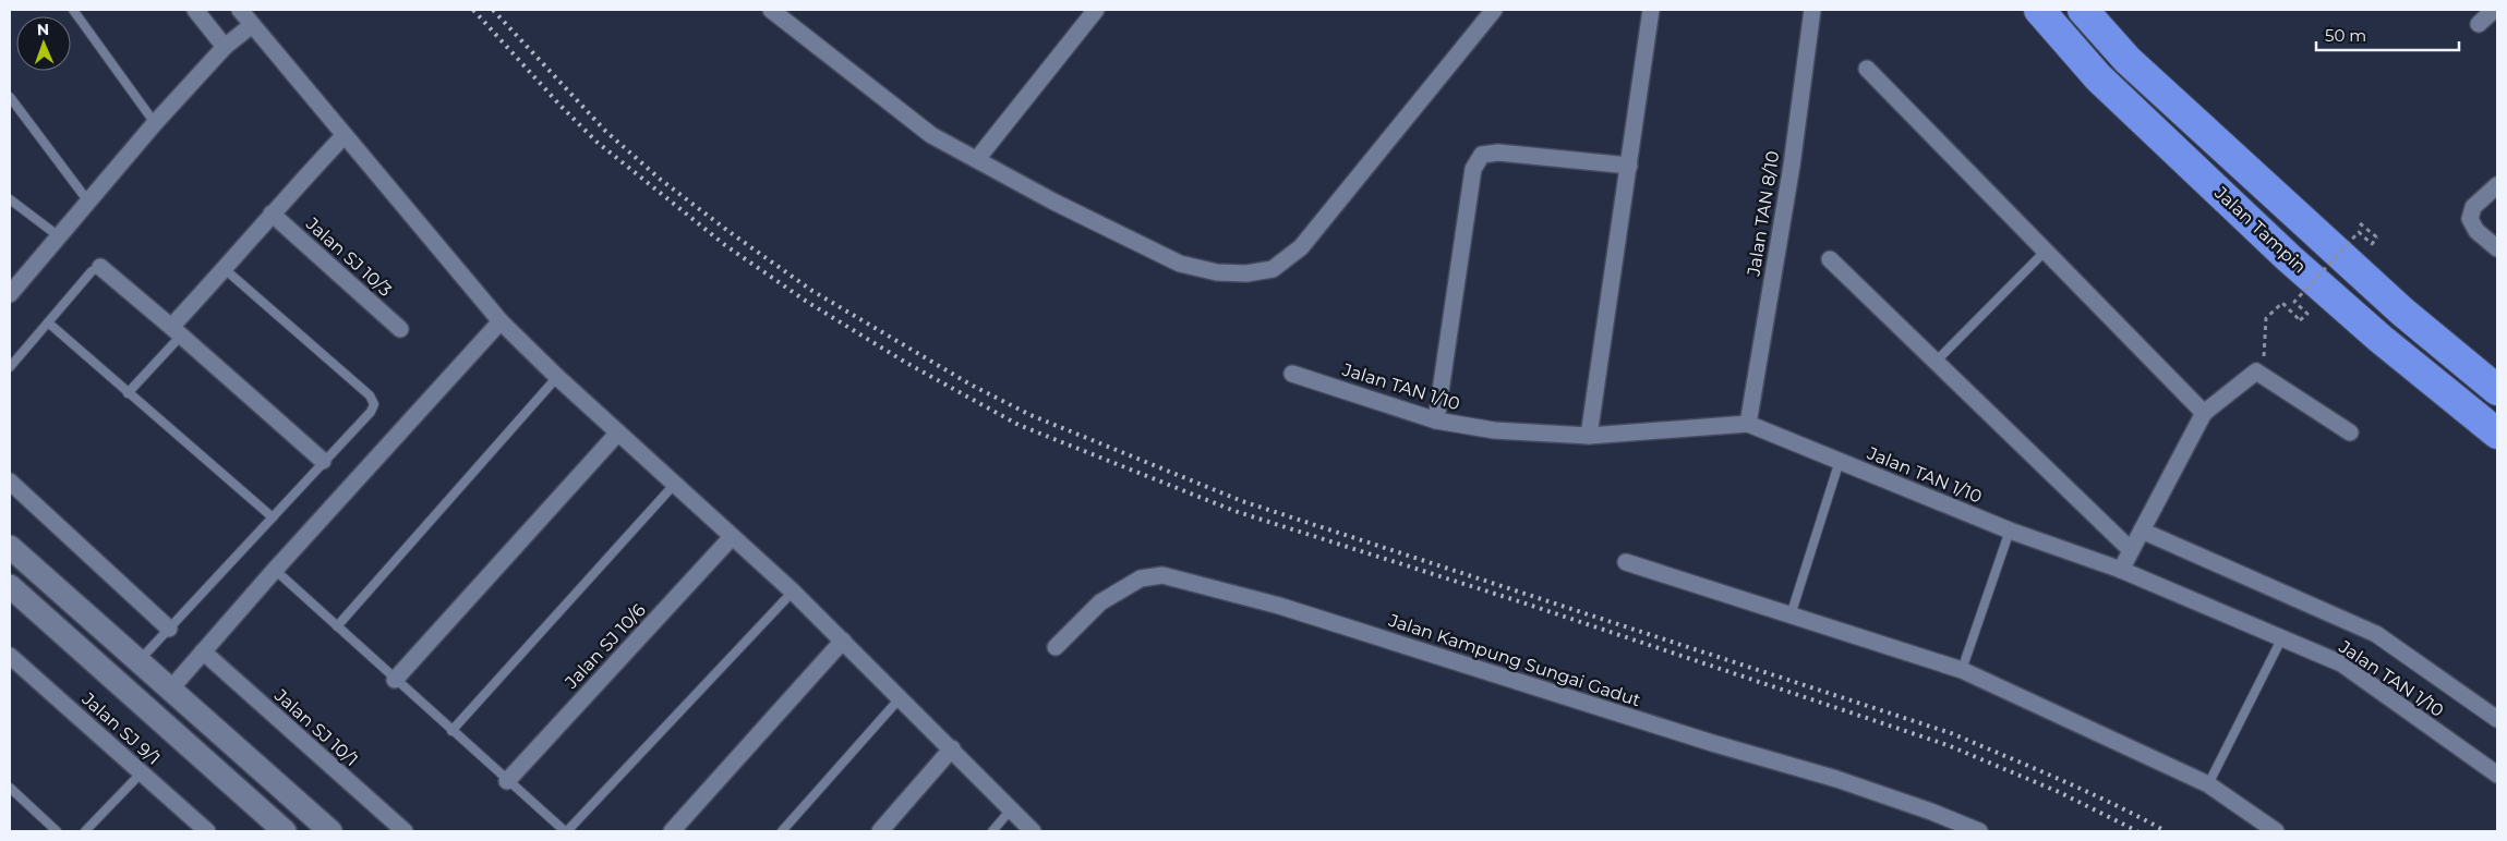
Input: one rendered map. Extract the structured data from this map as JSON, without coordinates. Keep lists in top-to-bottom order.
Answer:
{
  "streets": {
    "highway": ["Jalan Tampin"],
    "street": [
      "Jalan TAN 8/10",
      "Jalan SJ 10/3",
      "Jalan TAN 1/10",
      "Jalan SJ 10/6",
      "Jalan Kampung Sungai Gadut",
      "Jalan SJ 10/1",
      "Jalan SJ 9/1"
    ]
  },
  "crossings": [
    ["Jalan TAN 8/10", "Jalan TAN 1/10"]
  ],
  "scale_bar": "50 m",
  "north": "top"
}
